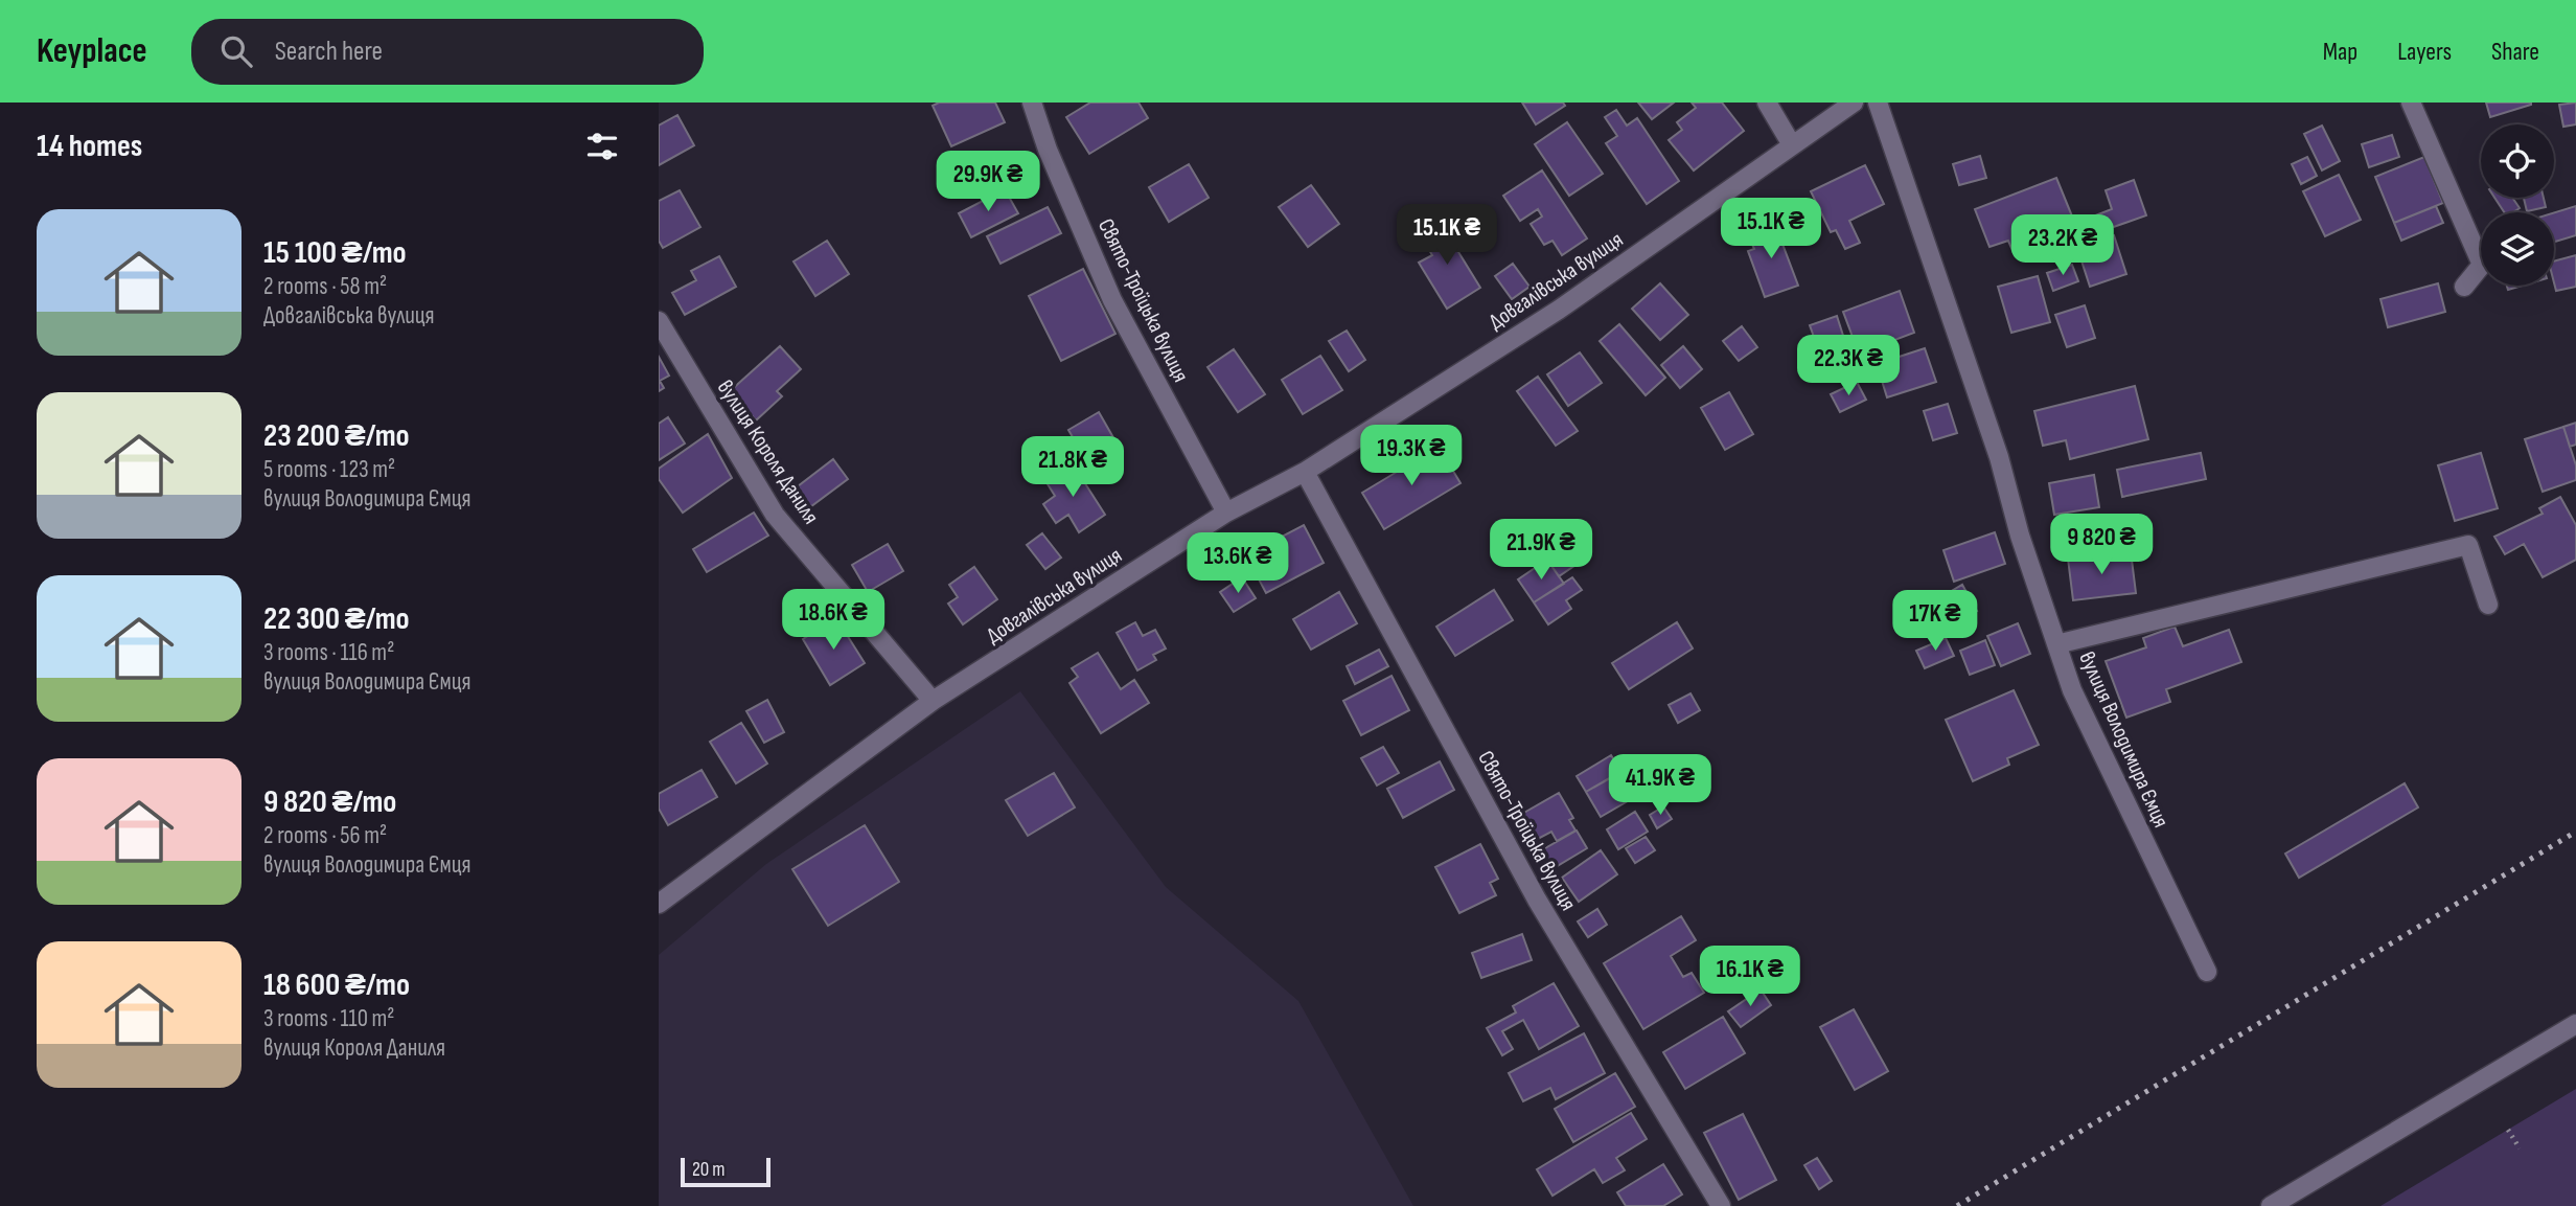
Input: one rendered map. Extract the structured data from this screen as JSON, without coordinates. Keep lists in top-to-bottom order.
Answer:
{
  "streets": {
    "street": [
      "Довгалівська вулиця",
      "Свято-Троїцька вулиця",
      "вулиця Короля Даниля",
      "вулиця Володимира Ємця"
    ]
  },
  "crossings": [
    ["Довгалівська вулиця", "Свято-Троїцька вулиця"],
    ["Довгалівська вулиця", "вулиця Короля Даниля"]
  ],
  "scale_bar": "20 m",
  "page": {
    "header": "Keyplace",
    "search": "Search here",
    "nav": ["Map", "Layers", "Share"],
    "heading": "14 homes",
    "price": [
      "29.9K ₴",
      "15.1K ₴",
      "15.1K ₴",
      "23.2K ₴",
      "22.3K ₴",
      "19.3K ₴",
      "21.8K ₴",
      "9 820 ₴",
      "21.9K ₴",
      "13.6K ₴",
      "18.6K ₴",
      "17K ₴",
      "41.9K ₴",
      "16.1K ₴"
    ],
    "list": [
      {
        "name": "15 100 ₴/mo",
        "note": "2 rooms · 58 m² · Довгалівська вулиця"
      },
      {
        "name": "23 200 ₴/mo",
        "note": "5 rooms · 123 m² · вулиця Володимира Ємця"
      },
      {
        "name": "22 300 ₴/mo",
        "note": "3 rooms · 116 m² · вулиця Володимира Ємця"
      },
      {
        "name": "9 820 ₴/mo",
        "note": "2 rooms · 56 m² · вулиця Володимира Ємця"
      },
      {
        "name": "18 600 ₴/mo",
        "note": "3 rooms · 110 m² · вулиця Короля Даниля"
      }
    ],
    "scale": "20 m"
  }
}
